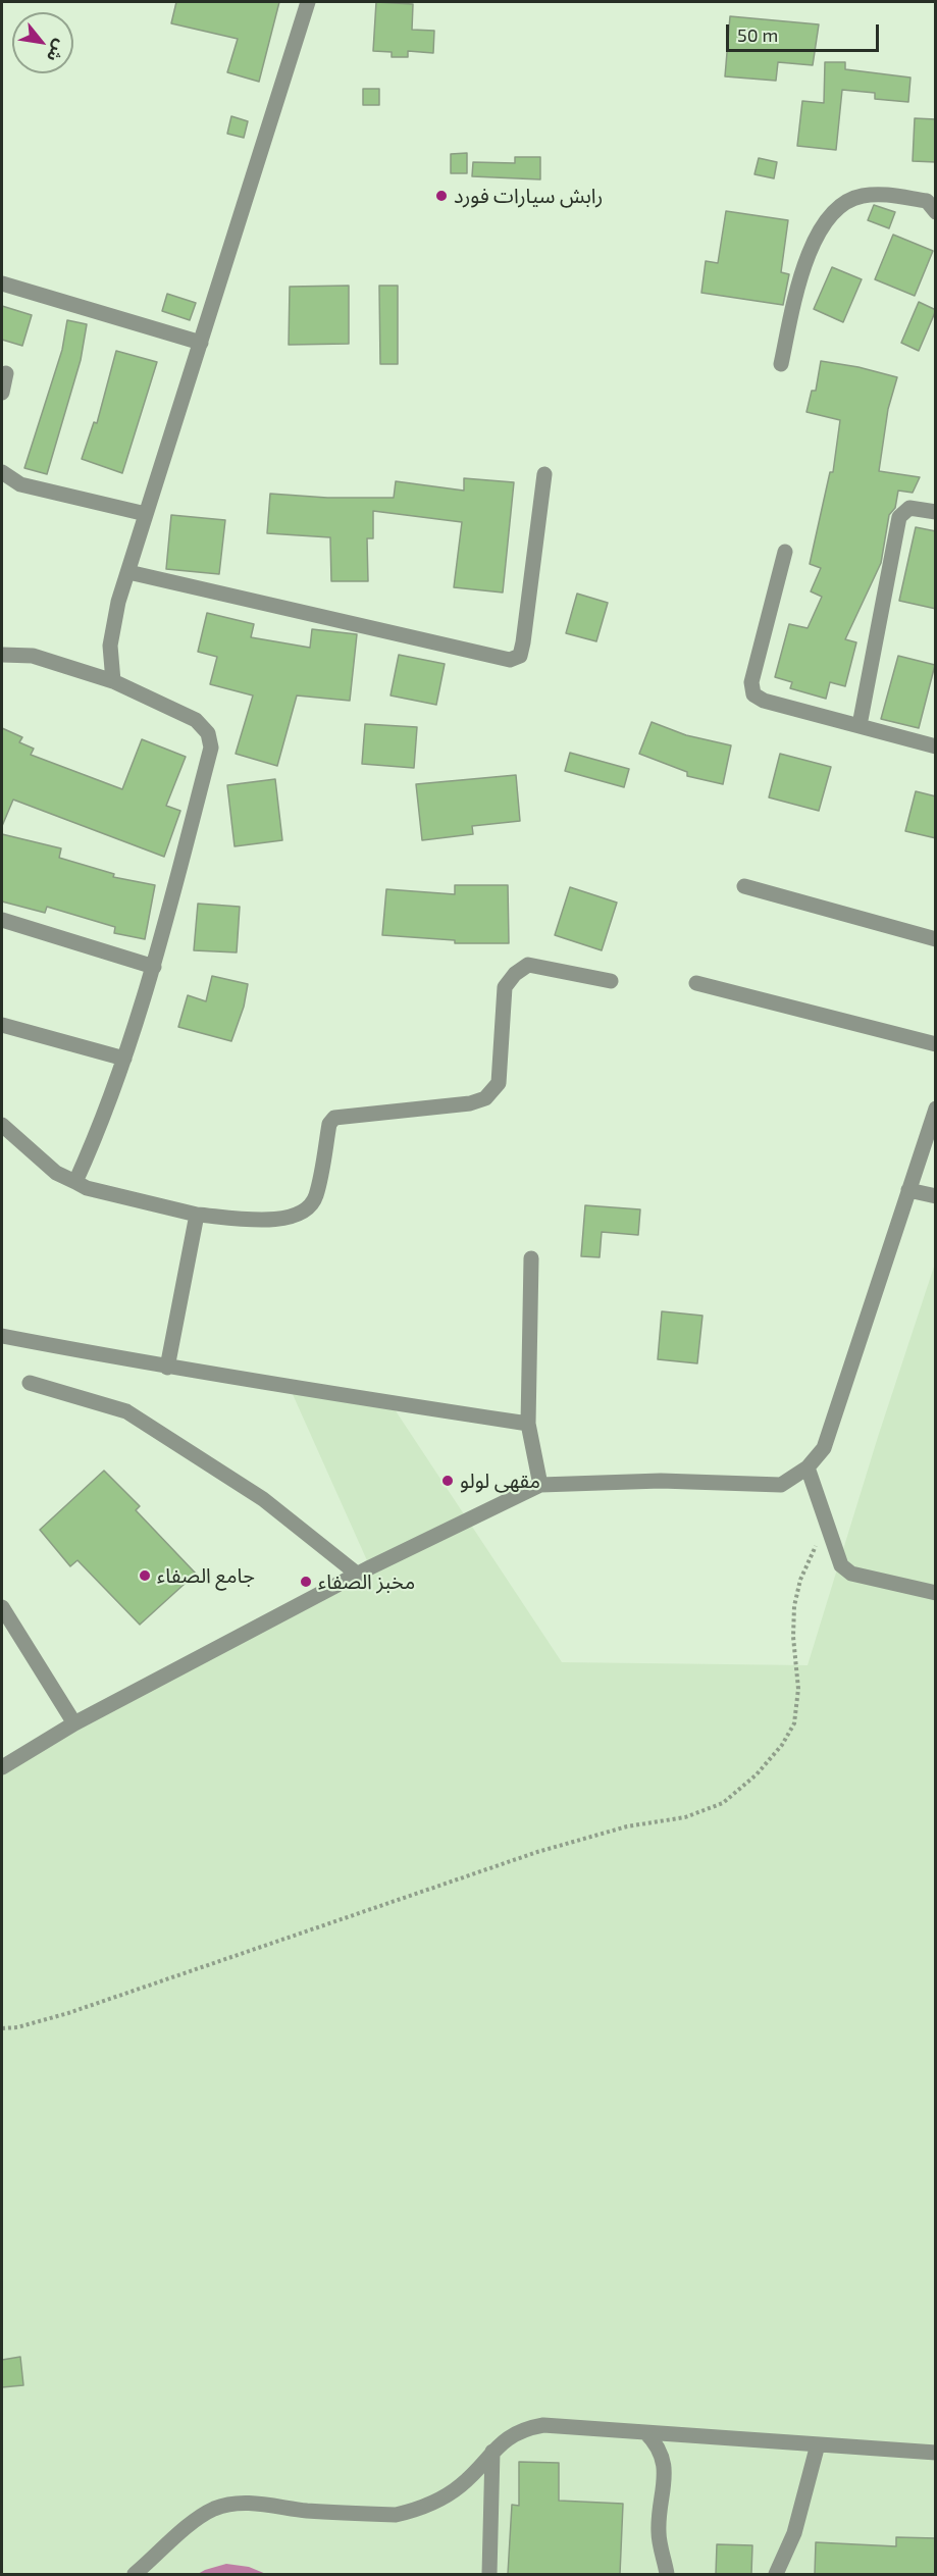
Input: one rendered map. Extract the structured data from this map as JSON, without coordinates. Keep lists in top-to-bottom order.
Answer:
{
  "places": [
    "رابش سيارات فورد",
    "مقهى لولو",
    "جامع الصفاء",
    "مخبز الصفاء"
  ],
  "scale_bar": "50 m",
  "north": "bottom right"
}
